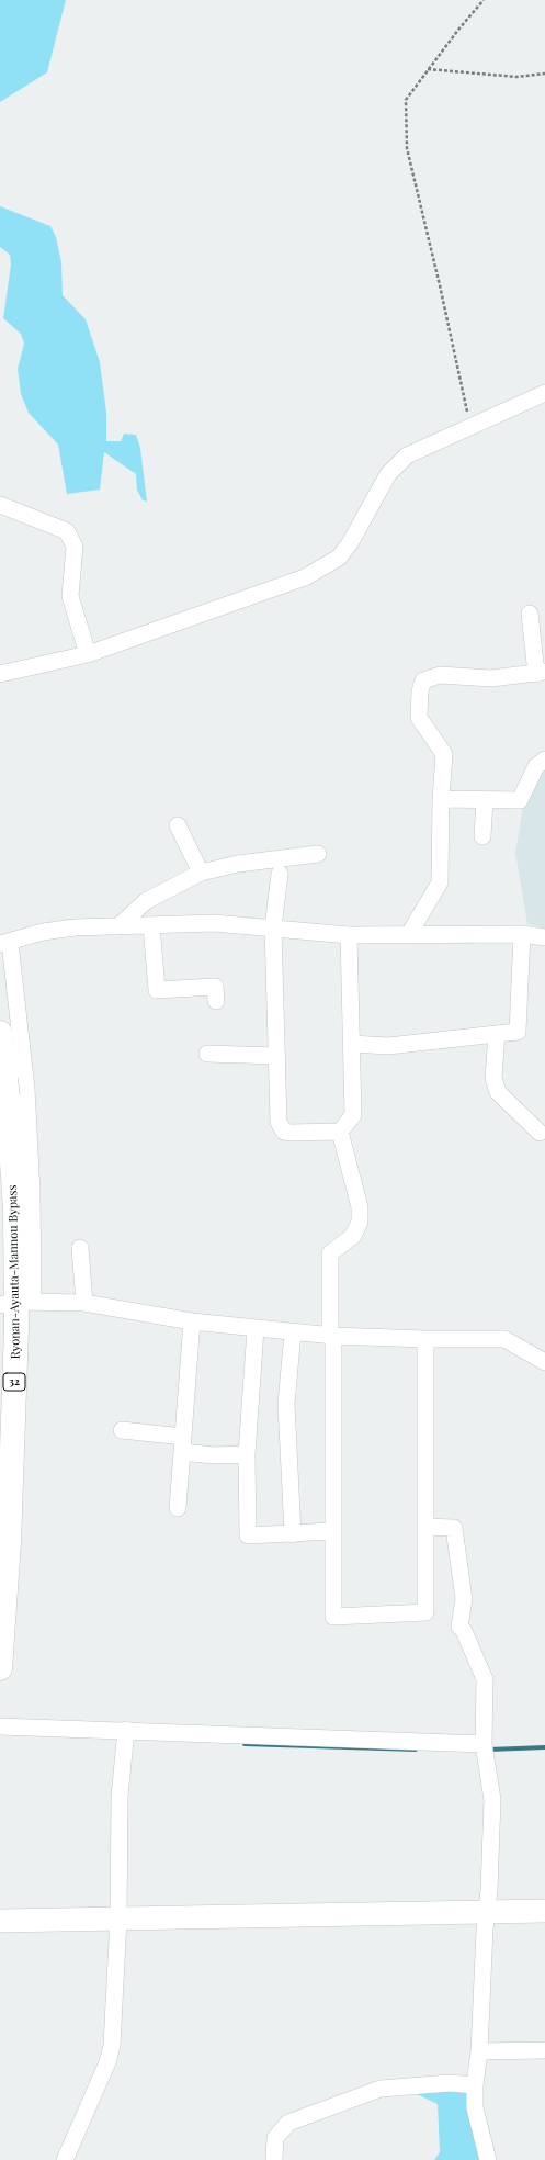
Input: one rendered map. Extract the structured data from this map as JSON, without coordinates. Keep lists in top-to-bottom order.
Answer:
{
  "streets": {
    "highway": ["Ryonan-Ayauta-Mannou Bypass", "32"]
  }
}
